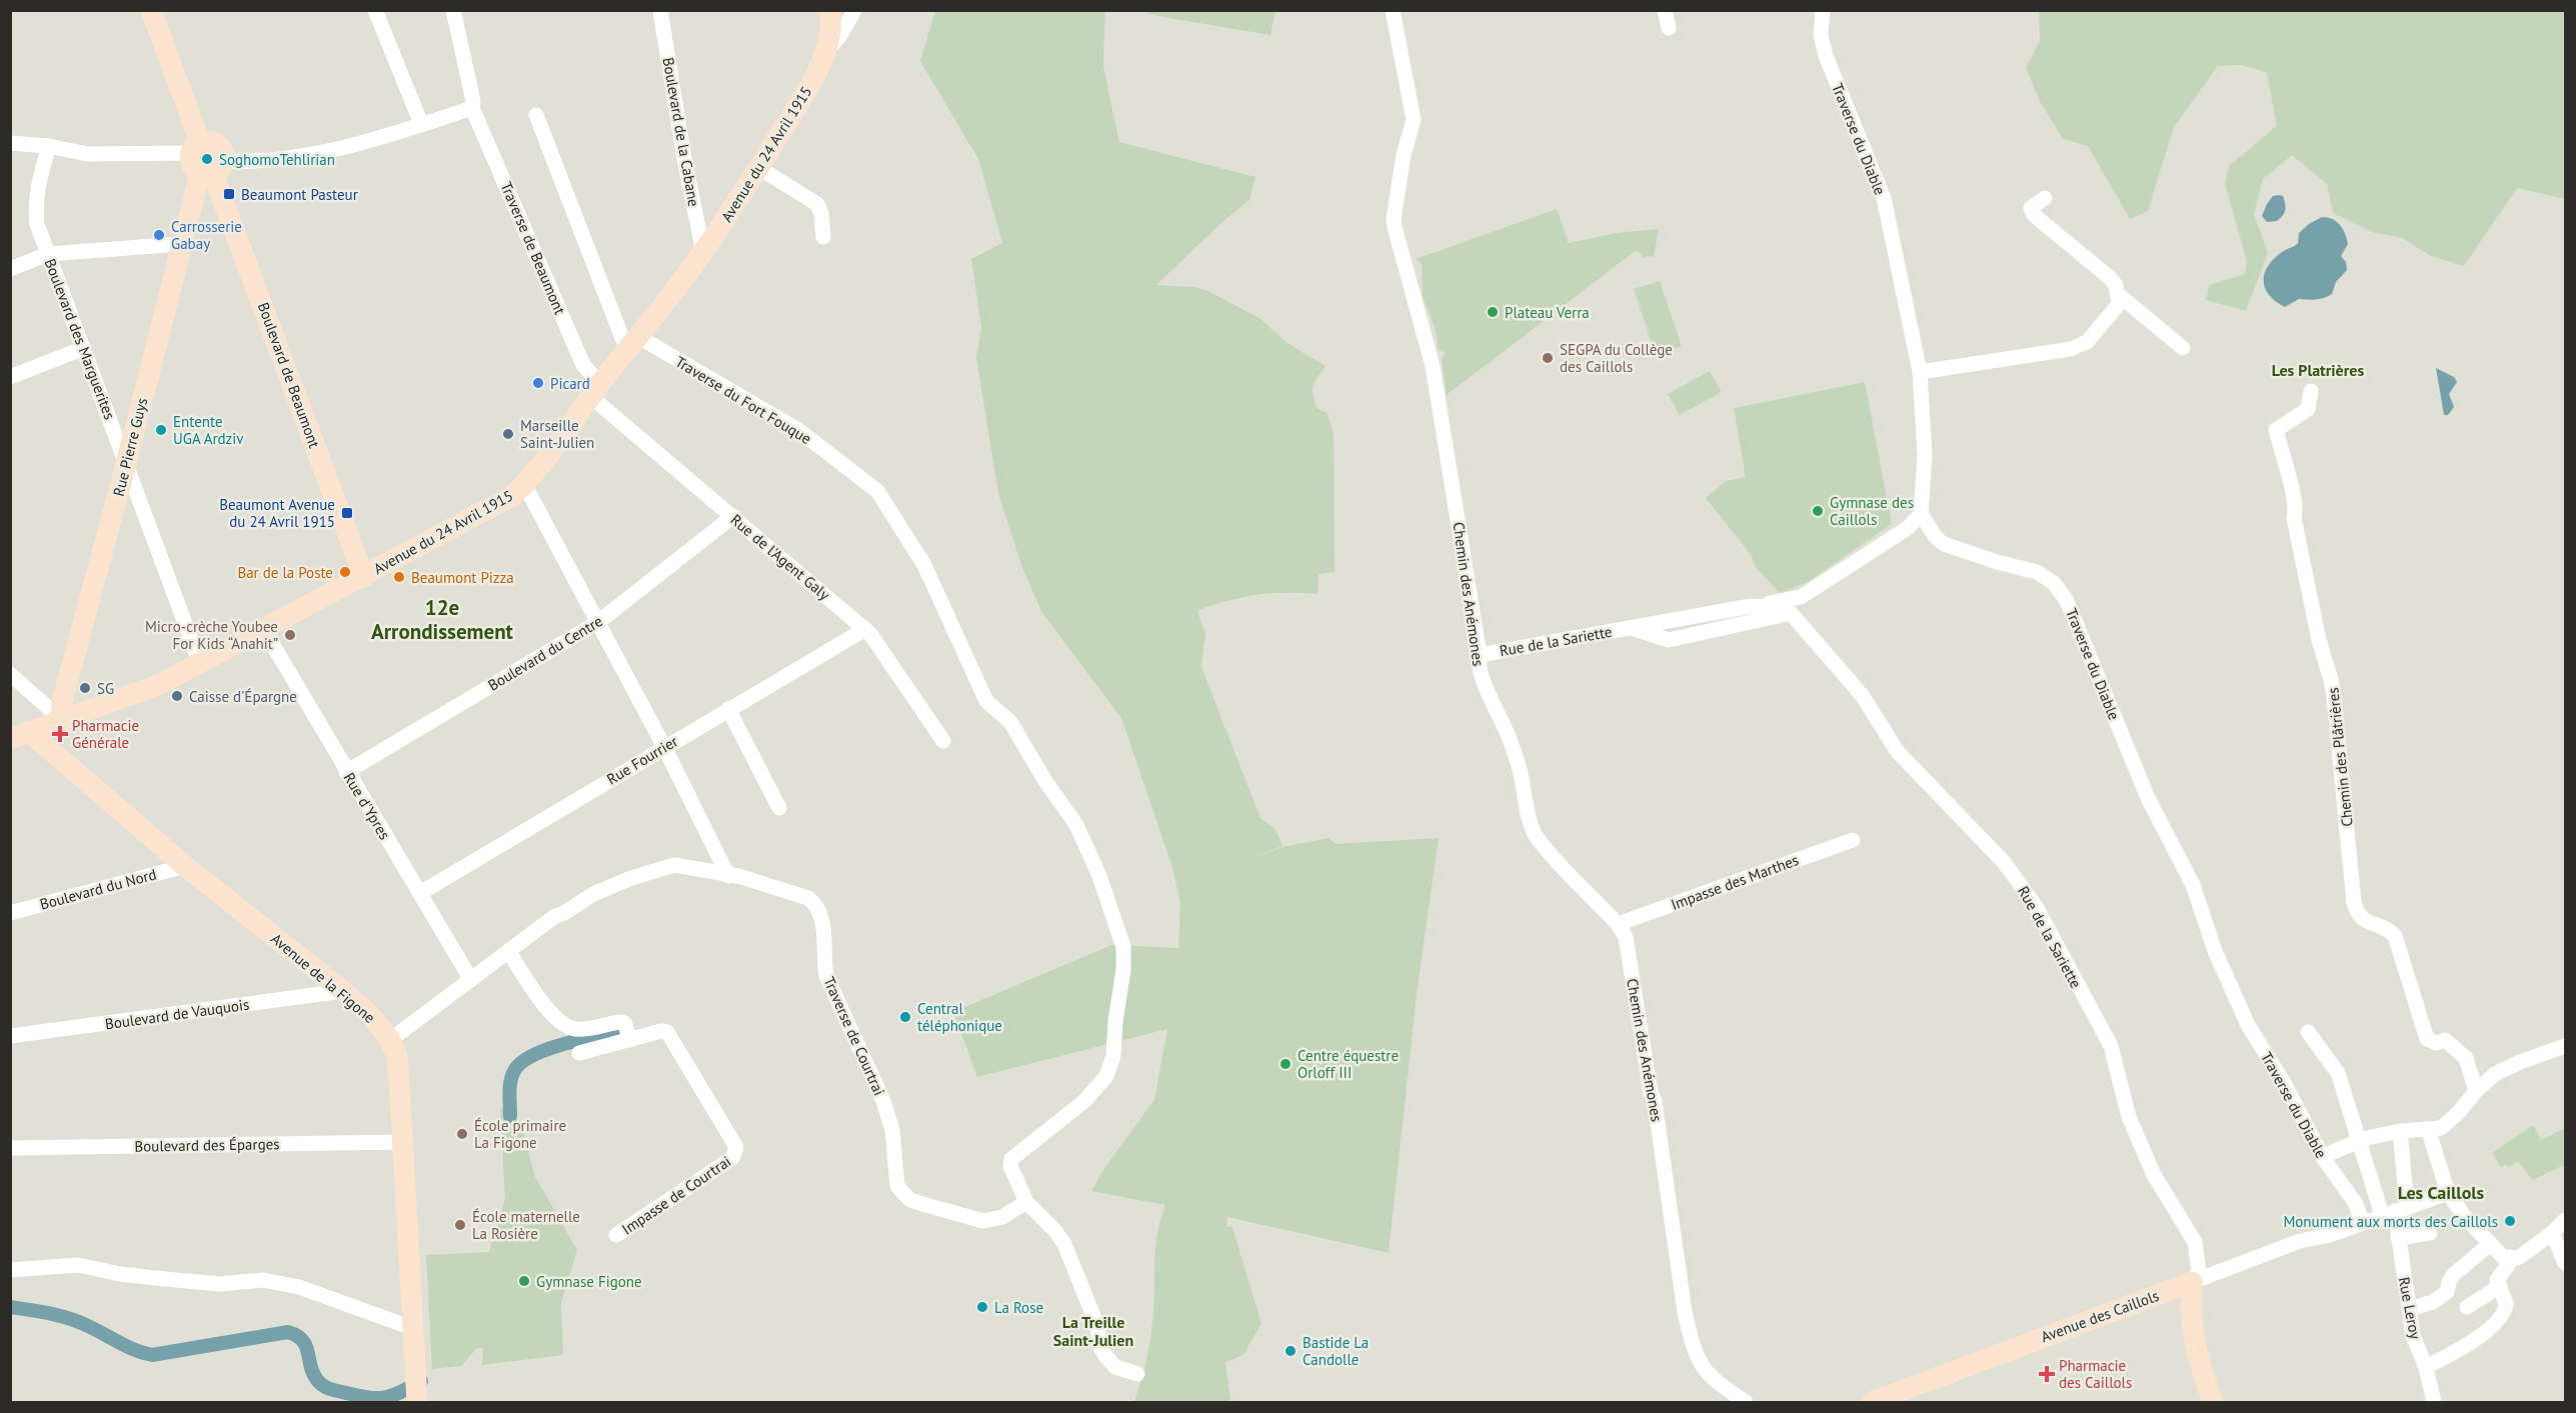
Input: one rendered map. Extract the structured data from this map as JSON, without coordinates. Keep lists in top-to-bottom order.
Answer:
{
  "streets": {
    "street": [
      "Boulevard de la Cabane",
      "Traverse du Diable",
      "Avenue du 24 Avril 1915",
      "Traverse de Beaumont",
      "Boulevard des Marguerites",
      "Boulevard de Beaumont",
      "Traverse du Fort Fouque",
      "Rue Pierre Guys",
      "Rue de l'Agent Galy",
      "Chemin des Anémones",
      "Rue de la Sariette",
      "Boulevard du Centre",
      "Chemin des Plâtrières",
      "Rue Fourrier",
      "Rue d'Ypres",
      "Impasse des Marthes",
      "Boulevard du Nord",
      "Avenue de la Figone",
      "Boulevard de Vauquois",
      "Traverse de Courtrai",
      "Boulevard des Éparges",
      "Impasse de Courtrai",
      "Rue Leroy",
      "Avenue des Caillols"
    ]
  },
  "crossings": [
    ["Boulevard de la Cabane", "Avenue du 24 Avril 1915"],
    ["Traverse du Diable", "Avenue des Caillols"],
    ["Avenue du 24 Avril 1915", "Traverse de Beaumont"],
    ["Avenue du 24 Avril 1915", "Boulevard des Marguerites"],
    ["Avenue du 24 Avril 1915", "Boulevard de Beaumont"],
    ["Avenue du 24 Avril 1915", "Traverse du Fort Fouque"],
    ["Avenue du 24 Avril 1915", "Rue Pierre Guys"],
    ["Avenue du 24 Avril 1915", "Rue de l'Agent Galy"],
    ["Avenue du 24 Avril 1915", "Rue d'Ypres"],
    ["Avenue du 24 Avril 1915", "Avenue de la Figone"],
    ["Traverse de Beaumont", "Rue de l'Agent Galy"],
    ["Boulevard des Marguerites", "Rue Pierre Guys"],
    ["Boulevard de Beaumont", "Rue Pierre Guys"],
    ["Traverse du Fort Fouque", "Traverse de Courtrai"],
    ["Rue de l'Agent Galy", "Boulevard du Centre"],
    ["Rue de l'Agent Galy", "Rue Fourrier"],
    ["Chemin des Anémones", "Rue de la Sariette"],
    ["Chemin des Anémones", "Impasse des Marthes"],
    ["Rue de la Sariette", "Avenue des Caillols"],
    ["Boulevard du Centre", "Rue d'Ypres"],
    ["Rue Fourrier", "Rue d'Ypres"],
    ["Rue d'Ypres", "Traverse de Courtrai"],
    ["Boulevard du Nord", "Avenue de la Figone"],
    ["Avenue de la Figone", "Boulevard de Vauquois"],
    ["Avenue de la Figone", "Traverse de Courtrai"],
    ["Avenue de la Figone", "Boulevard des Éparges"],
    ["Traverse de Courtrai", "Impasse de Courtrai"],
    ["Rue Leroy", "Avenue des Caillols"]
  ],
  "districts": [
    "Les Platrières",
    "12e Arrondissement",
    "Les Caillols",
    "La Treille Saint-Julien"
  ],
  "places": {
    "other": [
      "SoghomoTehlirian",
      "Carrosserie Gabay",
      "Plateau Verra",
      "SEGPA du Collège des Caillols",
      "Picard",
      "Entente UGA Ardziv",
      "Marseille Saint-Julien",
      "Gymnase des Caillols",
      "Bar de la Poste",
      "Beaumont Pizza",
      "Micro-crèche Youbee For Kids “Anahit”",
      "SG",
      "Caisse d'Épargne",
      "Central téléphonique",
      "Centre équestre Orloff III",
      "École primaire La Figone",
      "Monument aux morts des Caillols",
      "École maternelle La Rosière",
      "Gymnase Figone",
      "La Rose",
      "Bastide La Candolle"
    ],
    "transit": ["Beaumont Pasteur", "Beaumont Avenue du 24 Avril 1915"],
    "health": ["Pharmacie Générale", "Pharmacie des Caillols"]
  }
}
